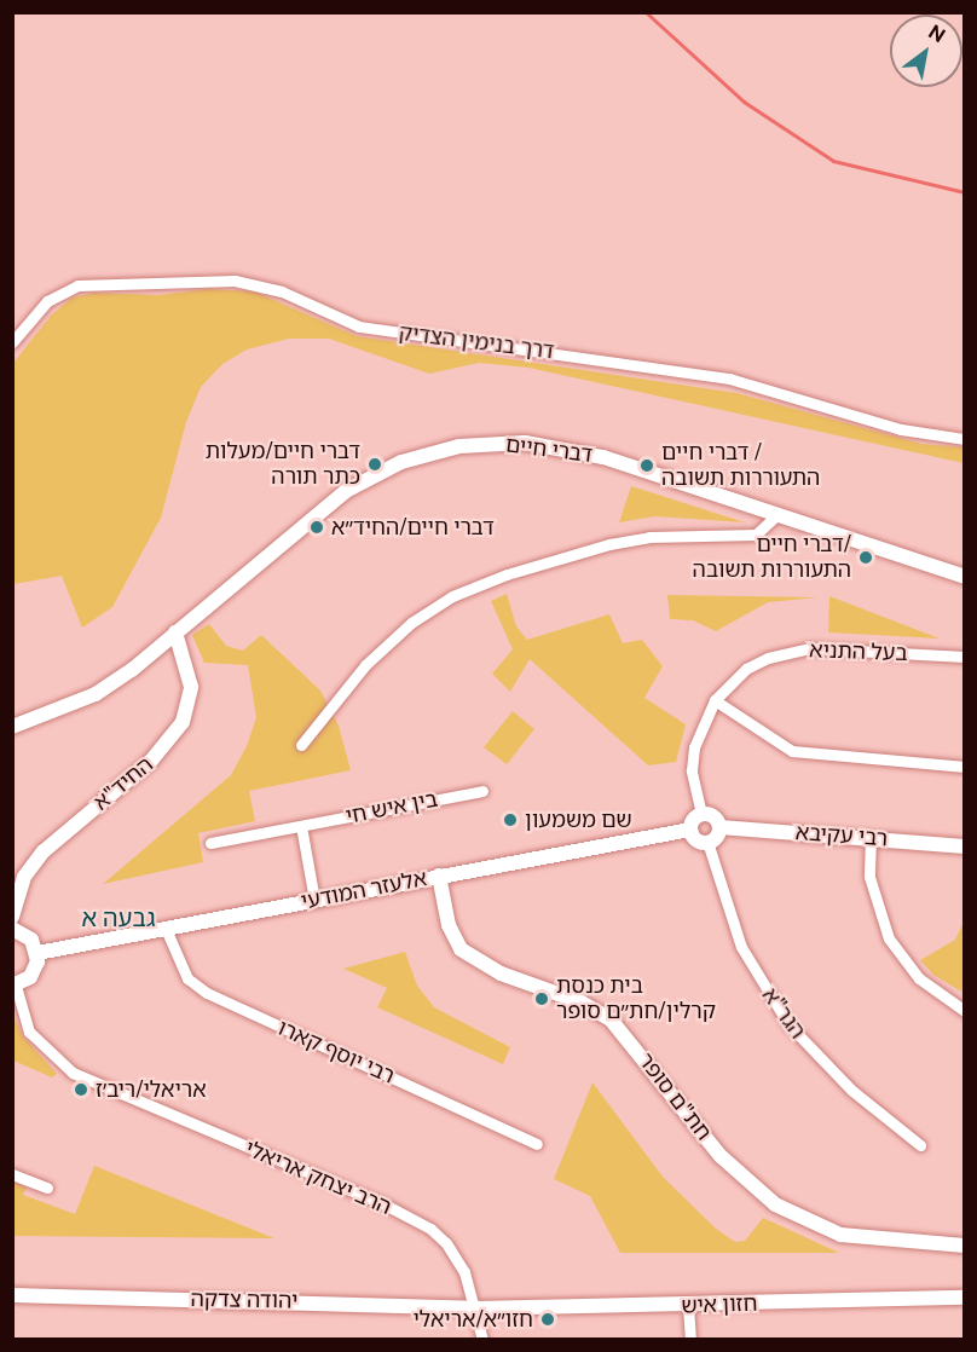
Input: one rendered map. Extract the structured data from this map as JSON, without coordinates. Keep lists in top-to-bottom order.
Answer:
{
  "streets": {
    "street": [
      "דרך בנימין הצדיק",
      "דברי חיים",
      "בעל התניא",
      "החיד\"א",
      "בין איש חי",
      "רבי עקיבא",
      "אלעזר המודעי",
      "הגר\"א",
      "רבי יוסף קארו",
      "חת\"ם סופר",
      "הרב יצחק אריאלי",
      "יהודה צדקה",
      "חזון איש"
    ]
  },
  "crossings": [
    ["דברי חיים", "החיד\"א"],
    ["בעל התניא", "רבי עקיבא"],
    ["בעל התניא", "אלעזר המודעי"],
    ["בעל התניא", "הגר\"א"],
    ["רבי עקיבא", "אלעזר המודעי"],
    ["רבי עקיבא", "הגר\"א"],
    ["אלעזר המודעי", "הגר\"א"],
    ["אלעזר המודעי", "רבי יוסף קארו"],
    ["אלעזר המודעי", "חת\"ם סופר"],
    ["הרב יצחק אריאלי", "יהודה צדקה"],
    ["הרב יצחק אריאלי", "חזון איש"],
    ["יהודה צדקה", "חזון איש"]
  ],
  "districts": ["גבעה א"],
  "places": [
    "דברי חיים/מעלות כתר תורה",
    "דברי חיים / התעוררות תשובה",
    "דברי חיים/החיד״א",
    "דברי חיים/ התעוררות תשובה",
    "שם משמעון",
    "בית כנסת קרלין/חת״ם סופר",
    "אריאלי/ריב׳ז",
    "חזו״א/אריאלי"
  ],
  "north": "top right"
}
